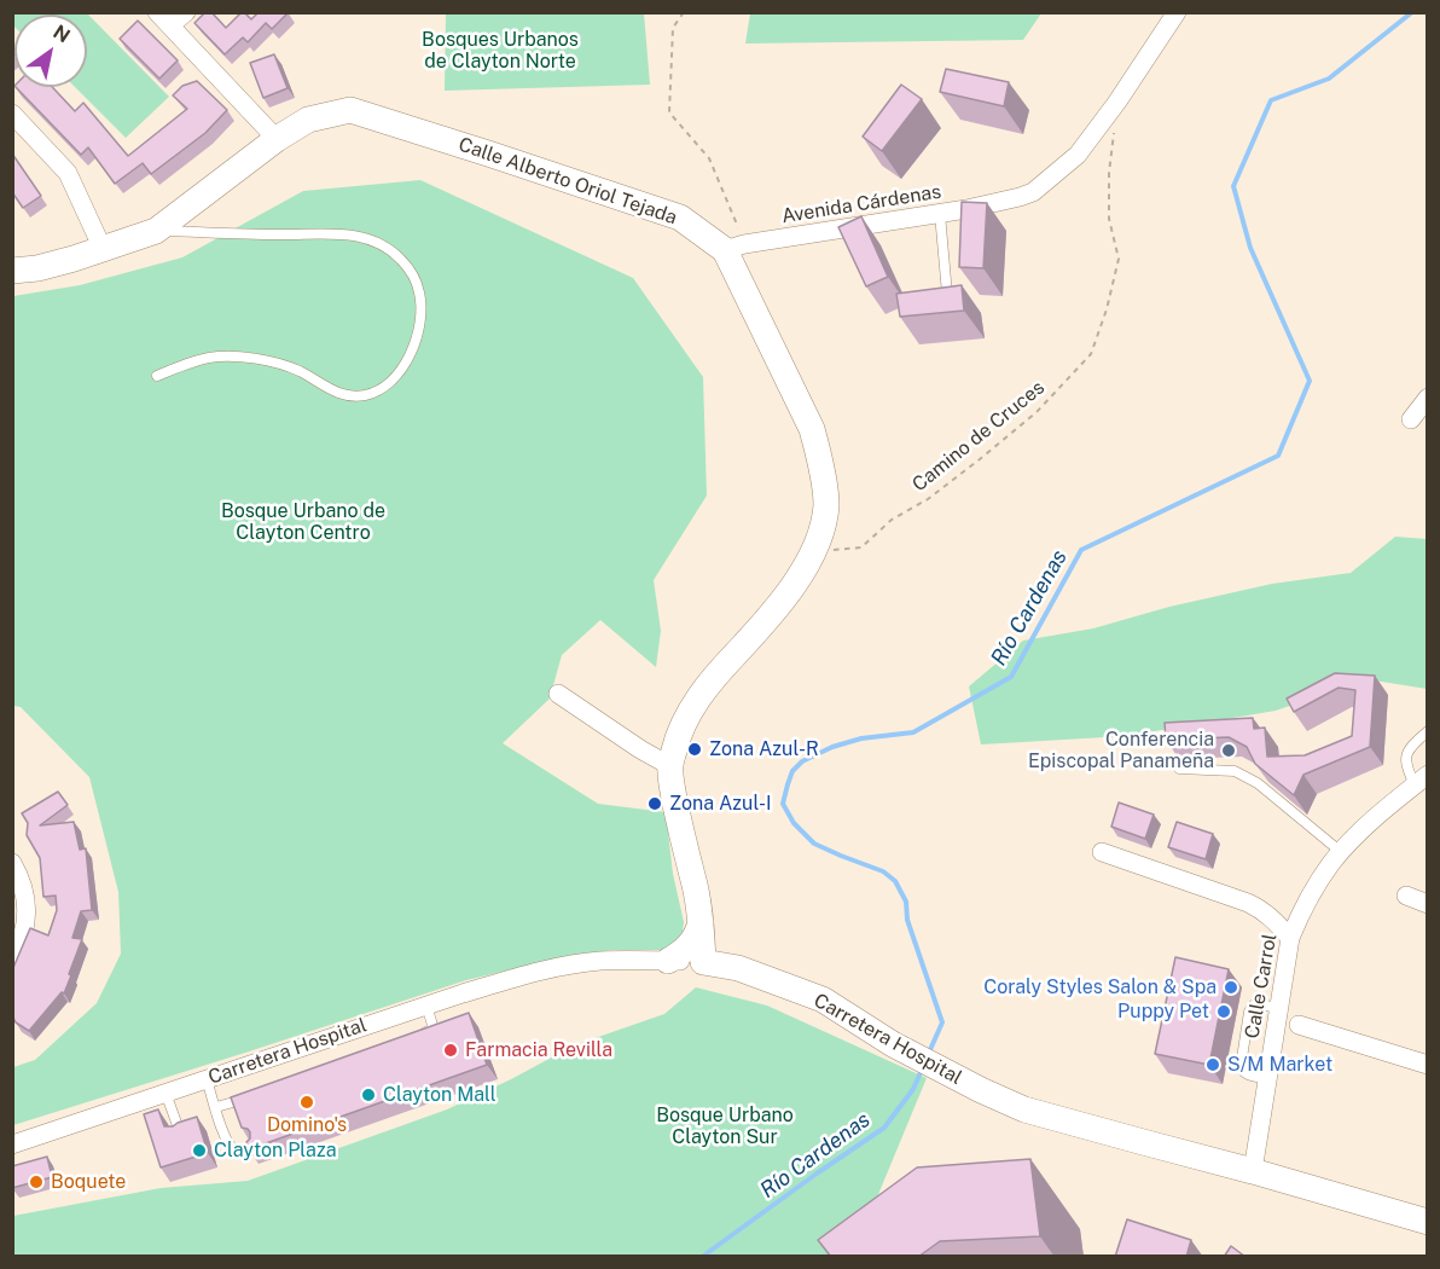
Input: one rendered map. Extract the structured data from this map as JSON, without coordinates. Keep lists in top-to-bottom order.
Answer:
{
  "streets": {
    "street": [
      "Calle Alberto Oriol Tejada",
      "Avenida Cárdenas",
      "Calle Carrol",
      "Carretera Hospital"
    ],
    "path": ["Camino de Cruces"]
  },
  "crossings": [
    ["Calle Alberto Oriol Tejada", "Avenida Cárdenas"],
    ["Calle Alberto Oriol Tejada", "Camino de Cruces"],
    ["Calle Alberto Oriol Tejada", "Carretera Hospital"],
    ["Avenida Cárdenas", "Camino de Cruces"],
    ["Calle Carrol", "Carretera Hospital"]
  ],
  "water": ["Río Cardenas"],
  "parks": ["Bosques Urbanos de Clayton Norte", "Bosque Urbano de Clayton Centro", "Bosque Urbano Clayton Sur"],
  "places": [
    "Zona Azul-R",
    "Conferencia Episcopal Panameña",
    "Zona Azul-I",
    "Coraly Styles Salon & Spa",
    "Puppy Pet",
    "Farmacia Revilla",
    "S/M Market",
    "Clayton Mall",
    "Domino's",
    "Clayton Plaza",
    "Boquete"
  ],
  "north": "top right"
}
